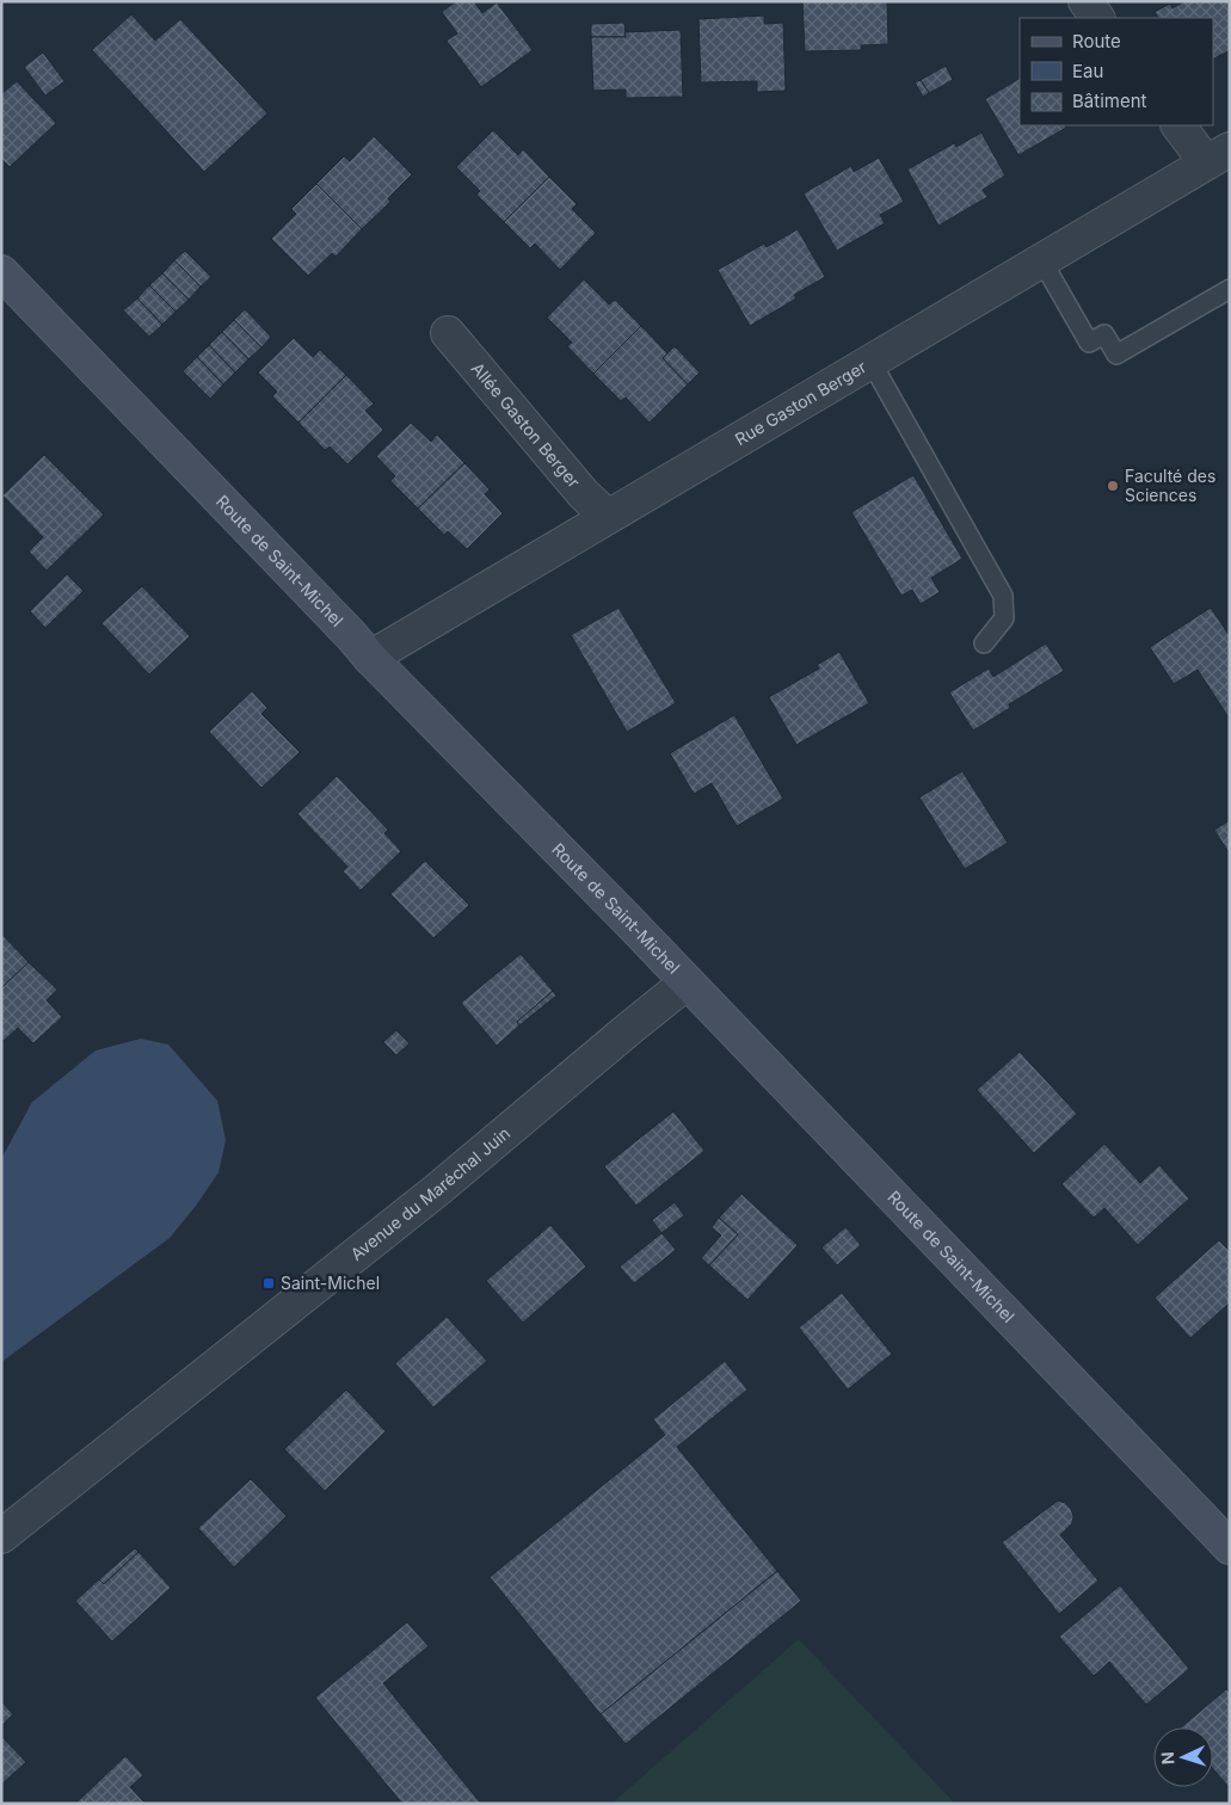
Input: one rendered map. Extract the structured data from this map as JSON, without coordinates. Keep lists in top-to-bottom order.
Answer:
{
  "streets": {
    "street": [
      "Rue Gaston Berger",
      "Allée Gaston Berger",
      "Route de Saint-Michel",
      "Avenue du Maréchal Juin"
    ]
  },
  "crossings": [
    ["Rue Gaston Berger", "Allée Gaston Berger"],
    ["Rue Gaston Berger", "Route de Saint-Michel"],
    ["Route de Saint-Michel", "Avenue du Maréchal Juin"]
  ],
  "places": {
    "other": ["Faculté des Sciences"],
    "transit": ["Saint-Michel"]
  },
  "legend": ["Route", "Eau", "Bâtiment"],
  "north": "left"
}
